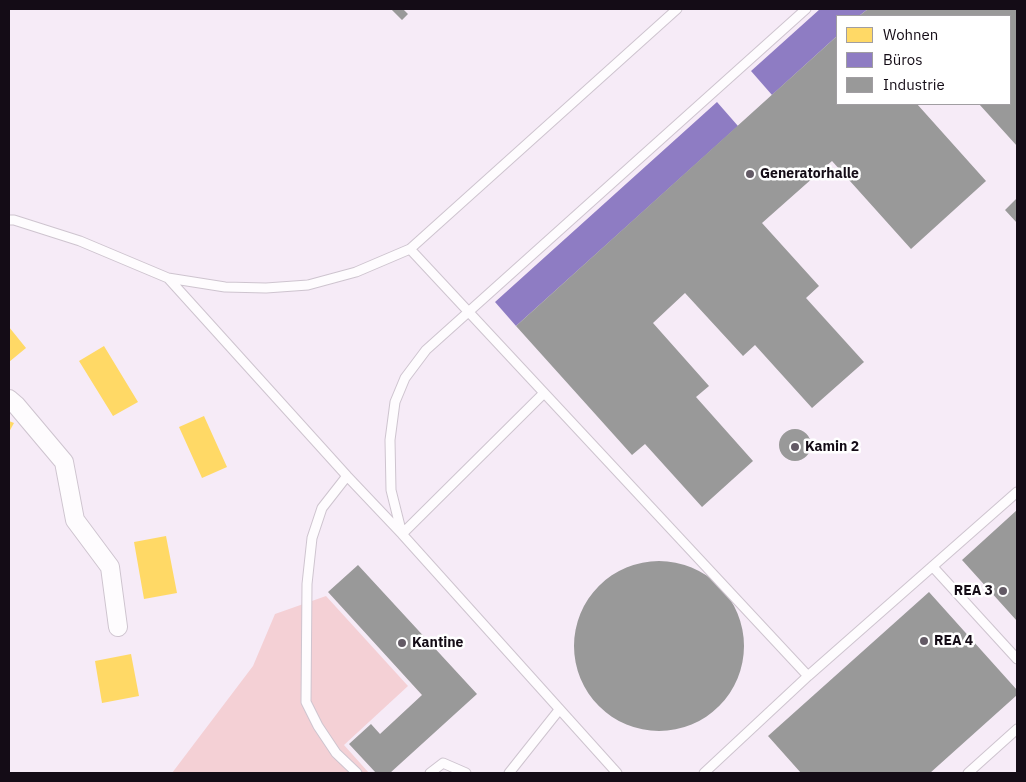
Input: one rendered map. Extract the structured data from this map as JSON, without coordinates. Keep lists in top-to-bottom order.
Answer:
{
  "places": [
    "Generatorhalle",
    "Kamin 2",
    "REA 3",
    "REA 4",
    "Kantine"
  ],
  "legend": ["Wohnen", "Büros", "Industrie"]
}
